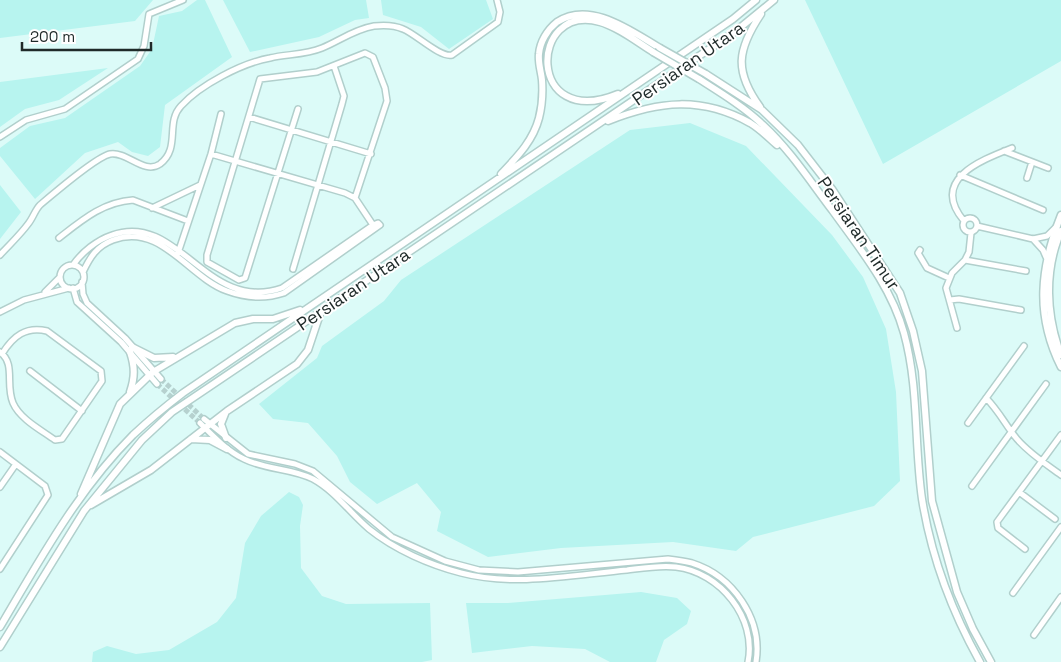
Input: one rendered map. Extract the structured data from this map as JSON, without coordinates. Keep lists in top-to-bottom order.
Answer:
{
  "streets": {
    "main road": ["Persiaran Utara", "Persiaran Timur"]
  },
  "crossings": [
    ["Persiaran Utara", "Persiaran Timur"]
  ],
  "scale_bar": "200 m"
}
